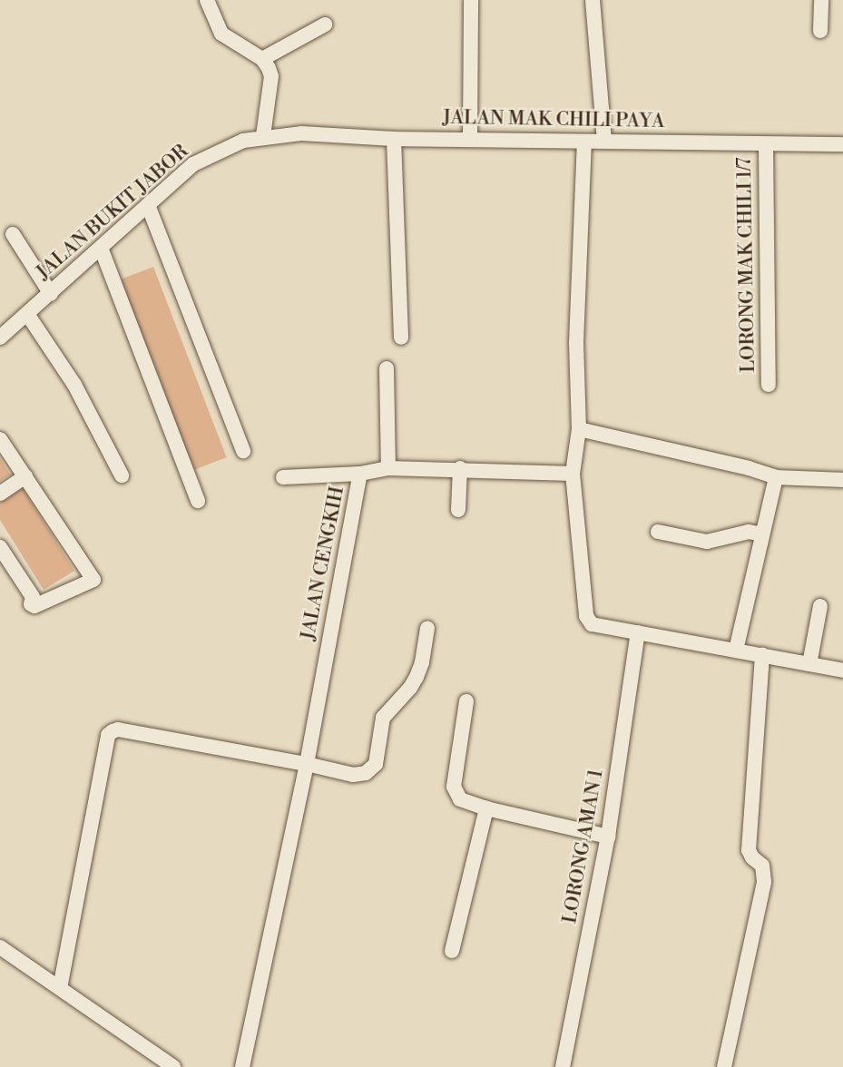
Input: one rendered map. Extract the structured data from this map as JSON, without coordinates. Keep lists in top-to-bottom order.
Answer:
{
  "streets": {
    "street": [
      "JALAN MAK CHILI PAYA",
      "JALAN BUKIT JABOR",
      "LORONG MAK CHILI 1/7",
      "JALAN CENGKIH",
      "LORONG AMAN 1"
    ]
  },
  "crossings": [
    ["JALAN MAK CHILI PAYA", "JALAN BUKIT JABOR"],
    ["JALAN MAK CHILI PAYA", "LORONG MAK CHILI 1/7"]
  ]
}
